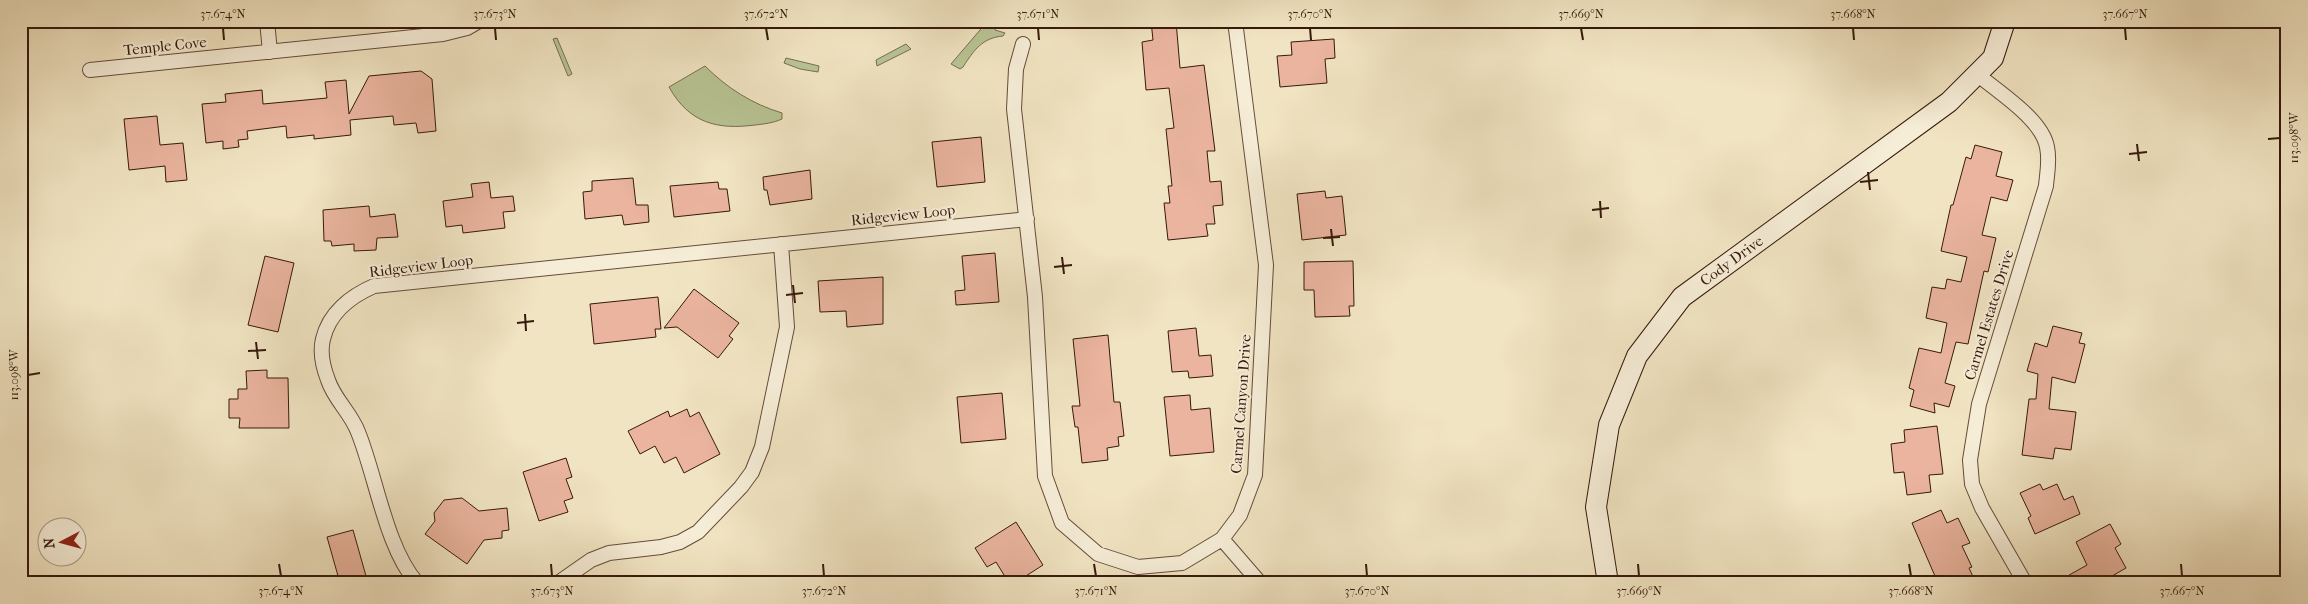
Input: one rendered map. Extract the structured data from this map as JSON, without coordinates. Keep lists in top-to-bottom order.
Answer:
{
  "streets": {
    "street": [
      "Temple Cove",
      "Ridgeview Loop",
      "Cody Drive",
      "Carmel Estates Drive",
      "Carmel Canyon Drive"
    ]
  },
  "crossings": [
    ["Ridgeview Loop", "Carmel Canyon Drive"],
    ["Cody Drive", "Carmel Estates Drive"]
  ],
  "north": "left",
  "coordinates": [
    "37.674°N",
    "37.673°N",
    "37.672°N",
    "37.671°N",
    "37.670°N",
    "37.669°N",
    "37.668°N",
    "37.667°N",
    "113.098°W"
  ]
}
